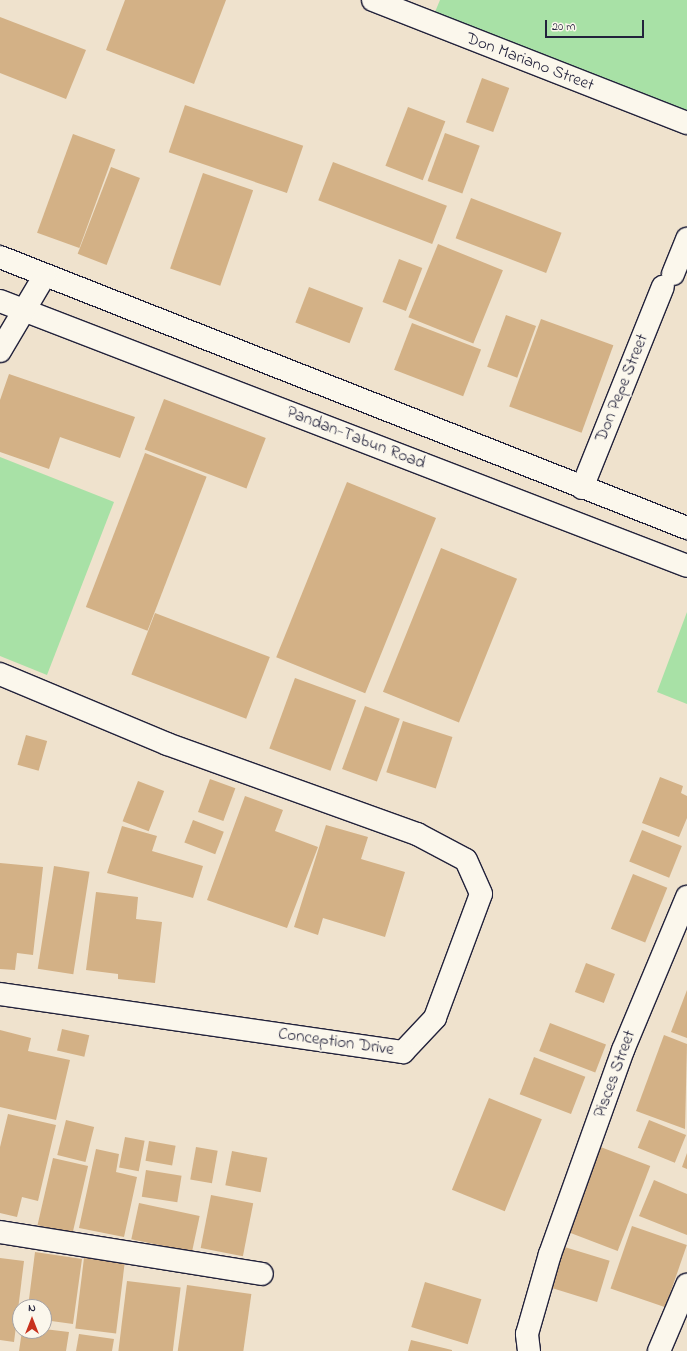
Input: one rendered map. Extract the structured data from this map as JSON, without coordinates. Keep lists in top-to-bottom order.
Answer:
{
  "streets": {
    "street": [
      "Don Mariano Street",
      "Don Pepe Street",
      "Pandan-Tabun Road",
      "Conception Drive",
      "Pisces Street"
    ]
  },
  "scale_bar": "20 m",
  "north": "top"
}
